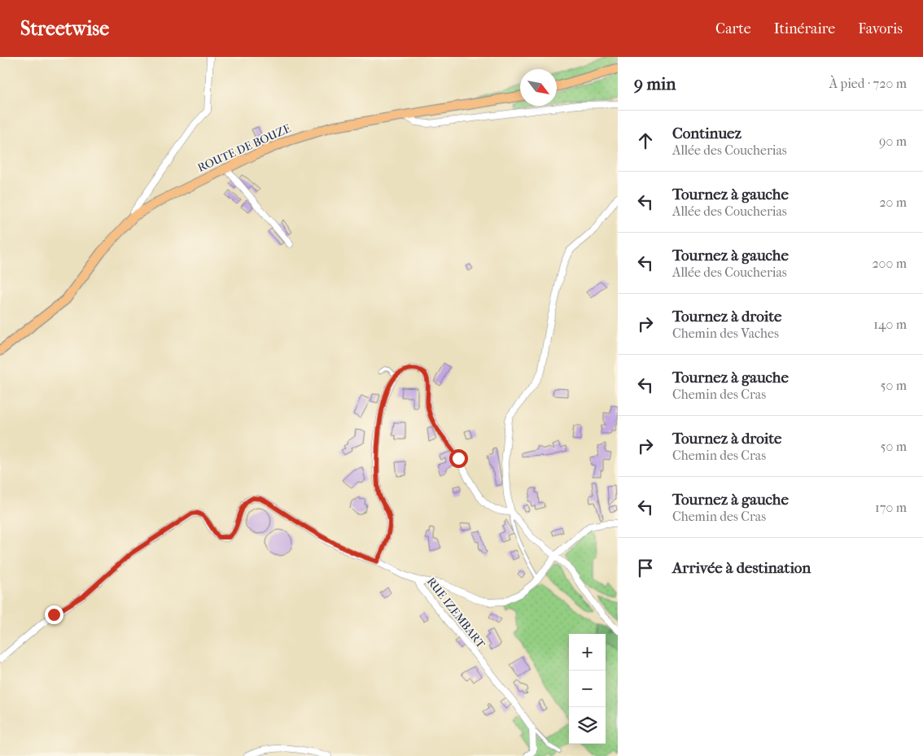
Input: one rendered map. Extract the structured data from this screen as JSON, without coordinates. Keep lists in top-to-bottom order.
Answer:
{
  "streets": {
    "main road": ["ROUTE DE BOUZE"],
    "street": ["RUE IZEMBART"]
  },
  "north": "bottom right",
  "page": {
    "header": "Streetwise",
    "nav": ["Carte", "Itinéraire", "Favoris"],
    "heading": ["9 min", "À pied · 720 m"],
    "list": [
      ["Continuez", "Allée des Coucherias", "90 m"],
      ["Tournez à gauche", "Allée des Coucherias", "20 m"],
      ["Tournez à gauche", "Allée des Coucherias", "200 m"],
      ["Tournez à droite", "Chemin des Vaches", "140 m"],
      ["Tournez à gauche", "Chemin des Cras", "50 m"],
      ["Tournez à droite", "Chemin des Cras", "50 m"],
      ["Tournez à gauche", "Chemin des Cras", "170 m"],
      "Arrivée à destination"
    ],
    "map_buttons": ["+", "−"]
  }
}
